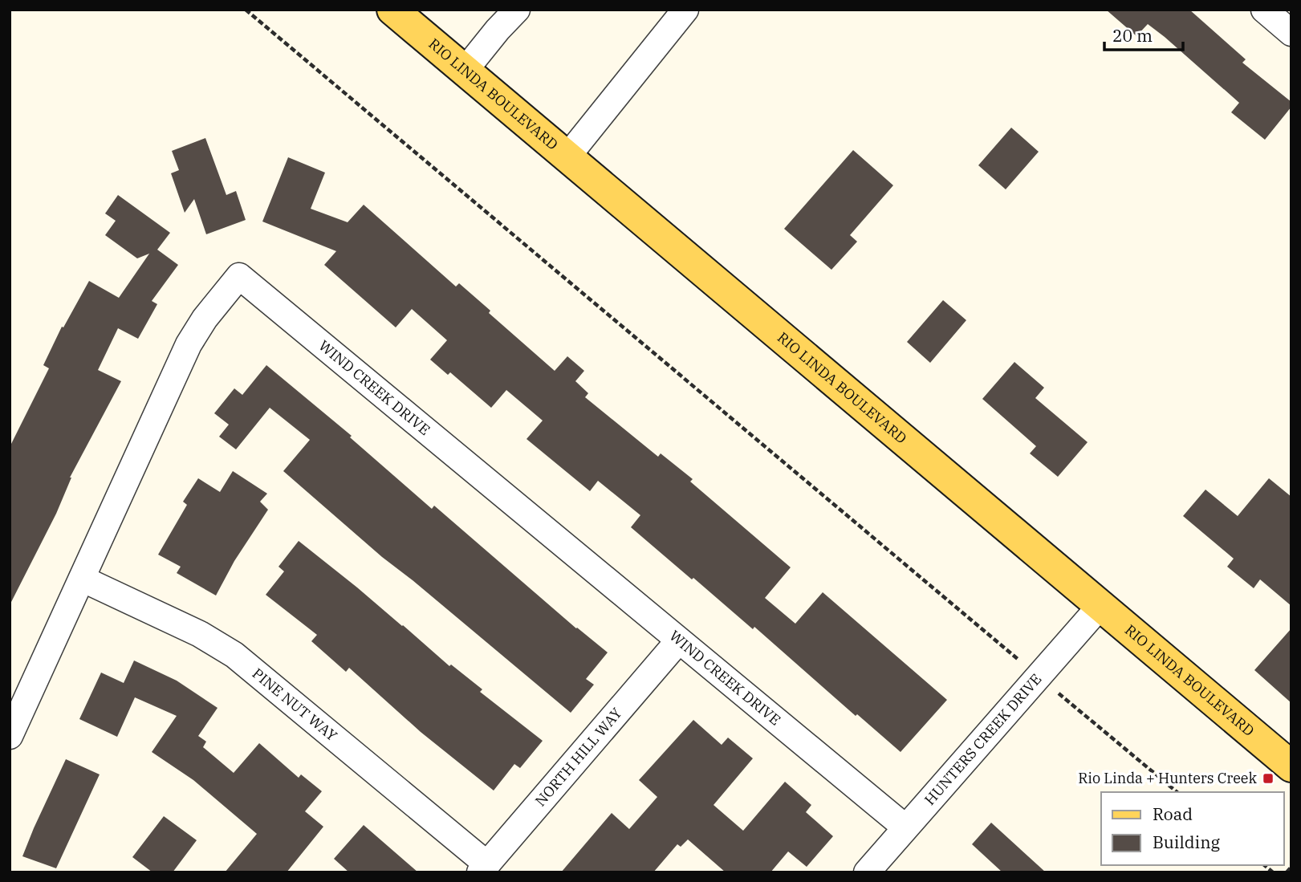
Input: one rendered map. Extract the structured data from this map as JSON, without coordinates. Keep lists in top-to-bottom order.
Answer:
{
  "streets": {
    "main road": ["RIO LINDA BOULEVARD"],
    "street": [
      "WIND CREEK DRIVE",
      "PINE NUT WAY",
      "HUNTERS CREEK DRIVE",
      "NORTH HILL WAY"
    ]
  },
  "crossings": [
    ["RIO LINDA BOULEVARD", "HUNTERS CREEK DRIVE"],
    ["WIND CREEK DRIVE", "PINE NUT WAY"],
    ["WIND CREEK DRIVE", "HUNTERS CREEK DRIVE"],
    ["WIND CREEK DRIVE", "NORTH HILL WAY"],
    ["PINE NUT WAY", "NORTH HILL WAY"]
  ],
  "places": {
    "transit": ["Rio Linda + Hunters Creek"]
  },
  "legend": ["Road", "Building"],
  "scale_bar": "20 m"
}
